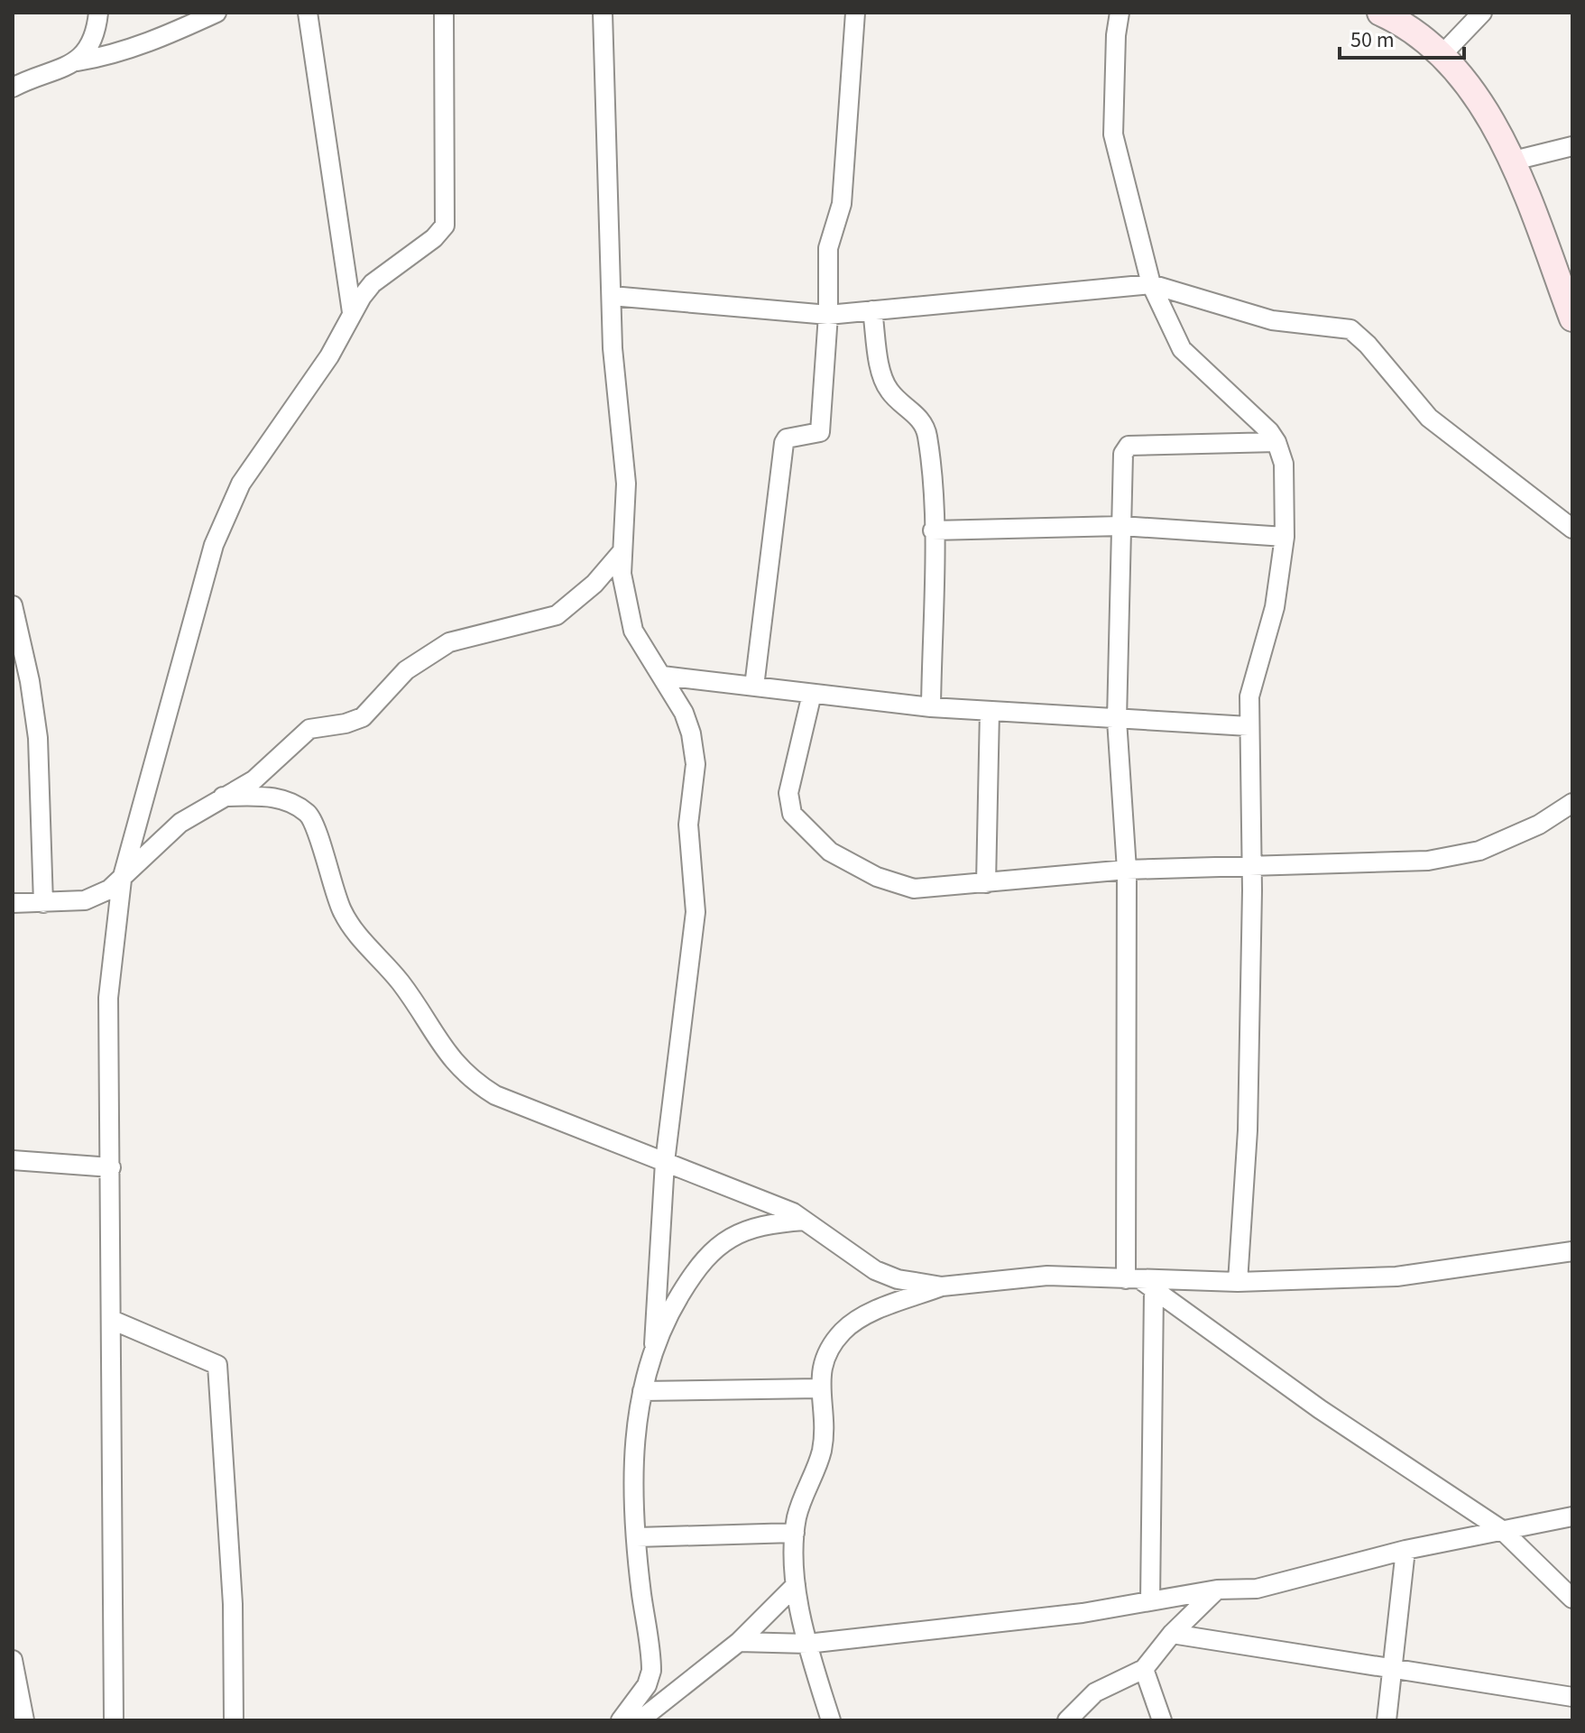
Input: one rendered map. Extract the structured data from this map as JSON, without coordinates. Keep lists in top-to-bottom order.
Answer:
{
  "scale_bar": "50 m"
}
